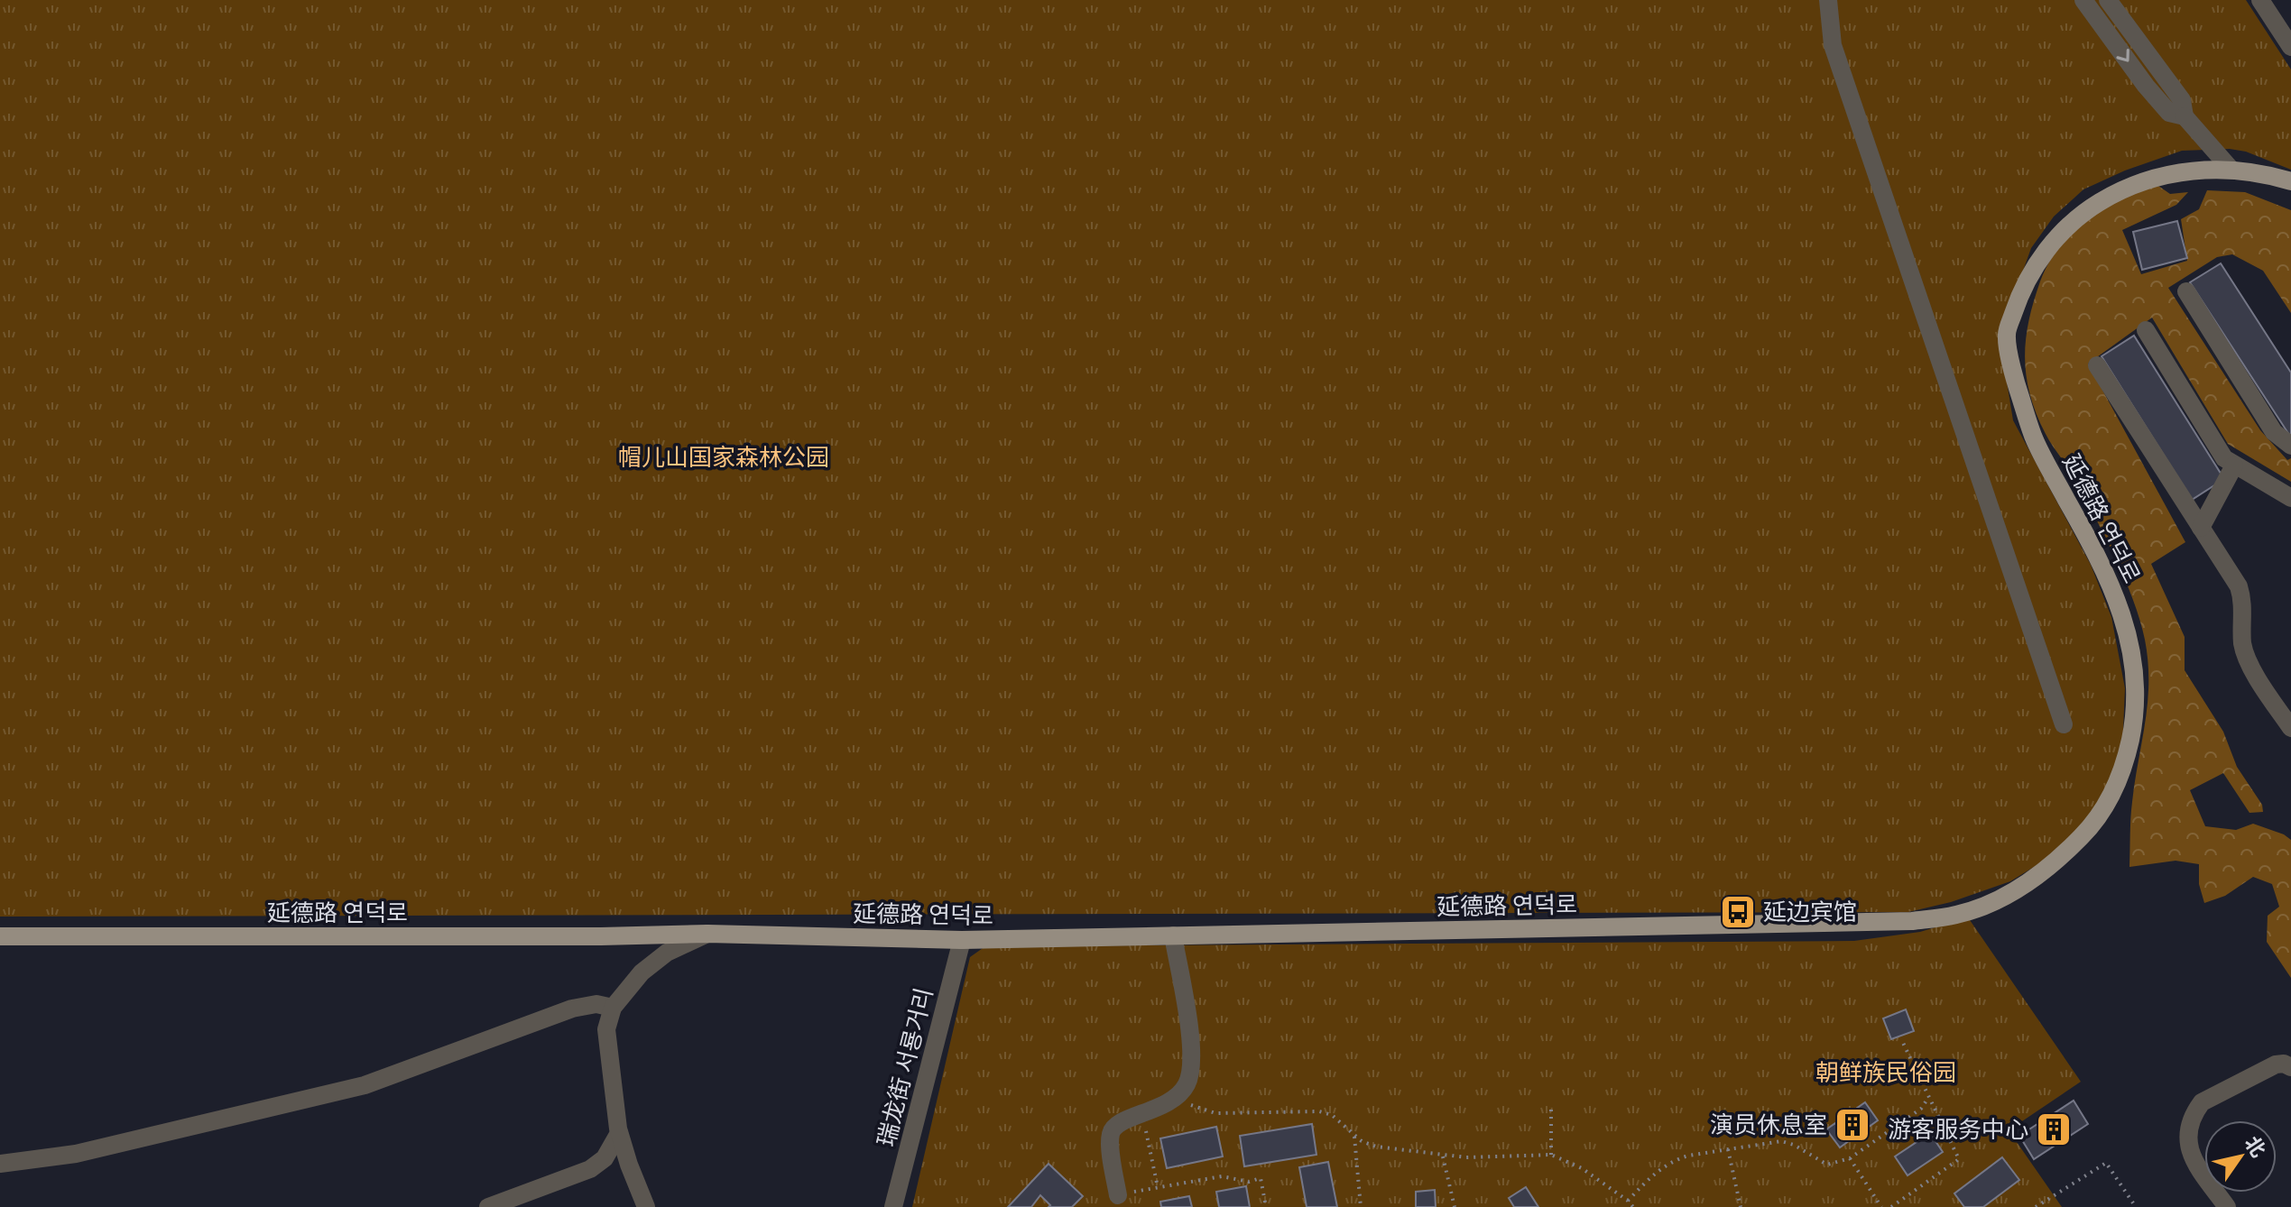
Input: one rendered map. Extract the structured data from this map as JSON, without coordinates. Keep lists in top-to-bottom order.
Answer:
{
  "streets": {
    "main road": ["延德路 연덕로"],
    "street": ["瑞龙街 서룡거리"]
  },
  "crossings": [
    ["延德路 연덕로", "瑞龙街 서룡거리"]
  ],
  "parks": ["帽儿山国家森林公园", "朝鲜族民俗园"],
  "places": {
    "bus stop": ["延边宾馆"],
    "building": ["演员休息室", "游客服务中心"]
  },
  "north": "top right"
}
